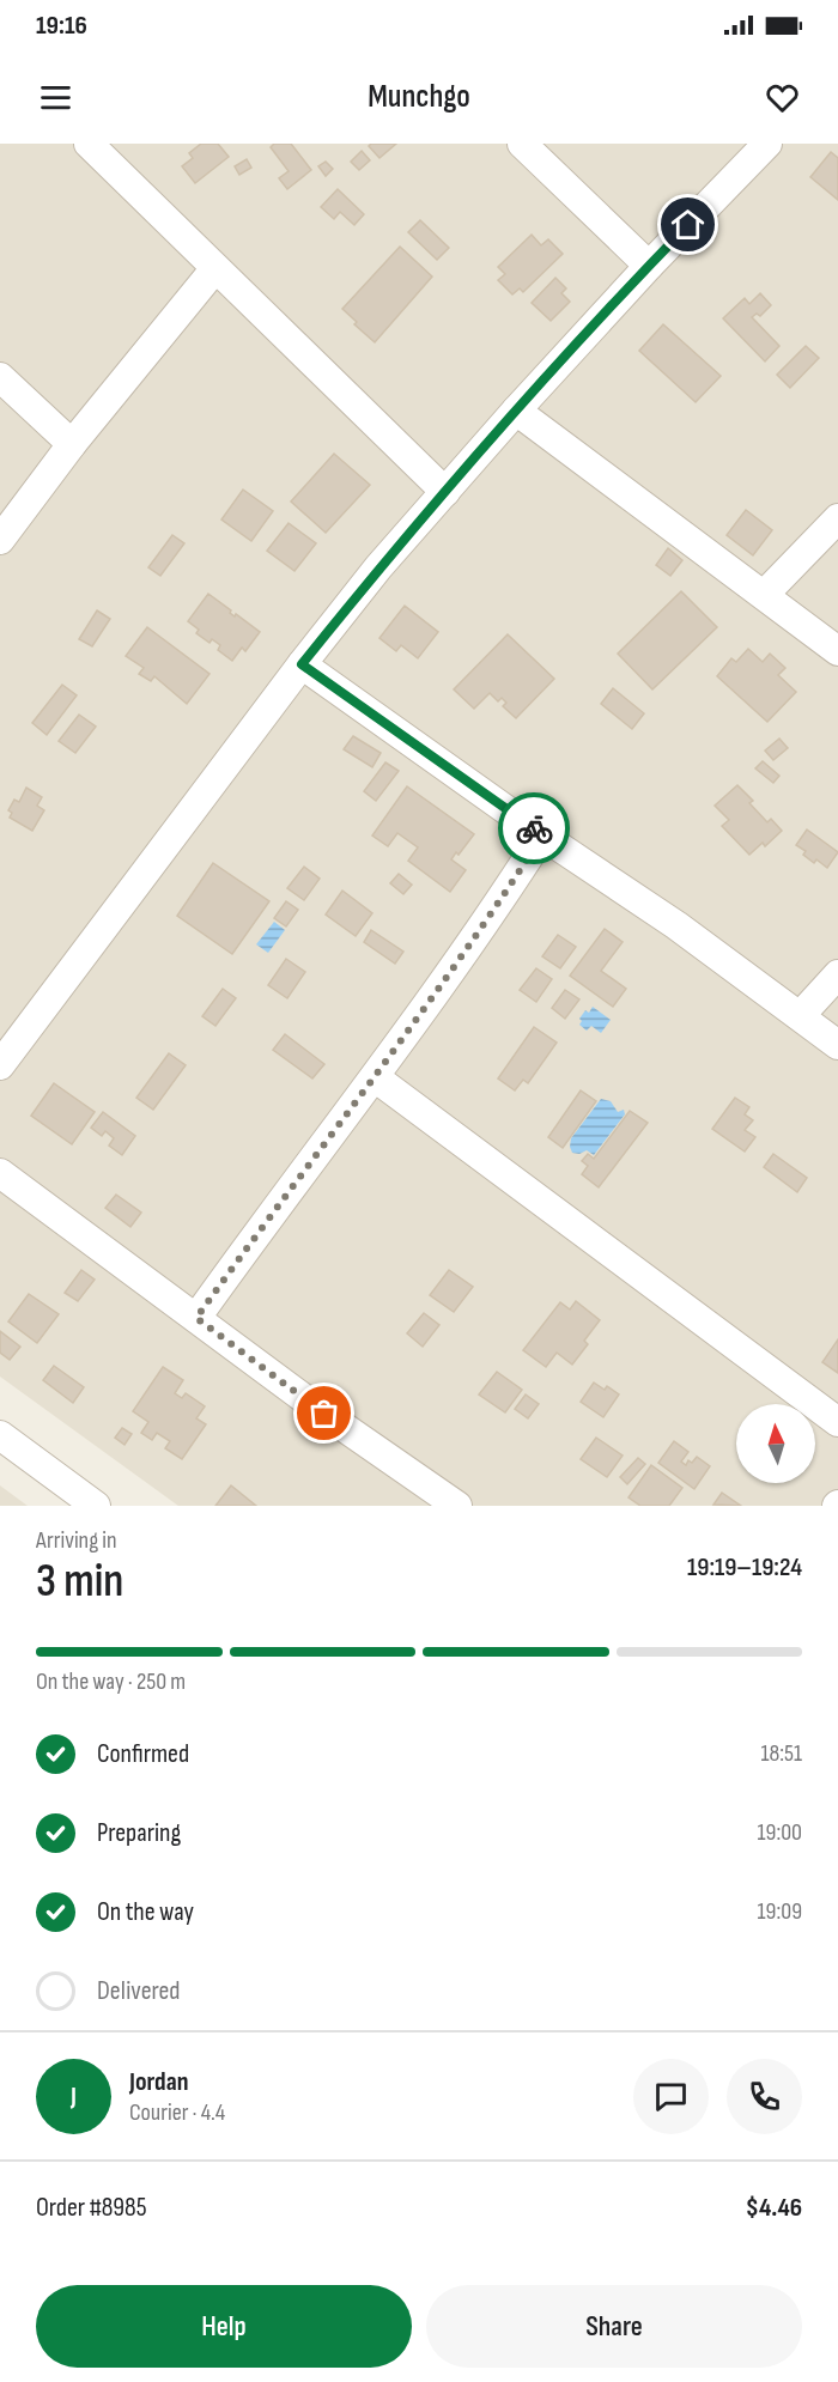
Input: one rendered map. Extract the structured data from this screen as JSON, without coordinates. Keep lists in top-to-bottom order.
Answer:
{
  "north": "top",
  "page": {
    "status": "19:16",
    "header": "Munchgo",
    "heading": ["3 min", "Arriving in", "19:19–19:24"],
    "panel": [
      "Jordan",
      "Courier · 4.4",
      "Order #8985",
      "$4.46"
    ],
    "bar": "On the way · 250 m",
    "list": [
      ["Confirmed", "18:51"],
      ["Preparing", "19:00"],
      ["On the way", "19:09"],
      "Delivered"
    ],
    "round": "J",
    "buttons": ["Help", "Share"]
  }
}
